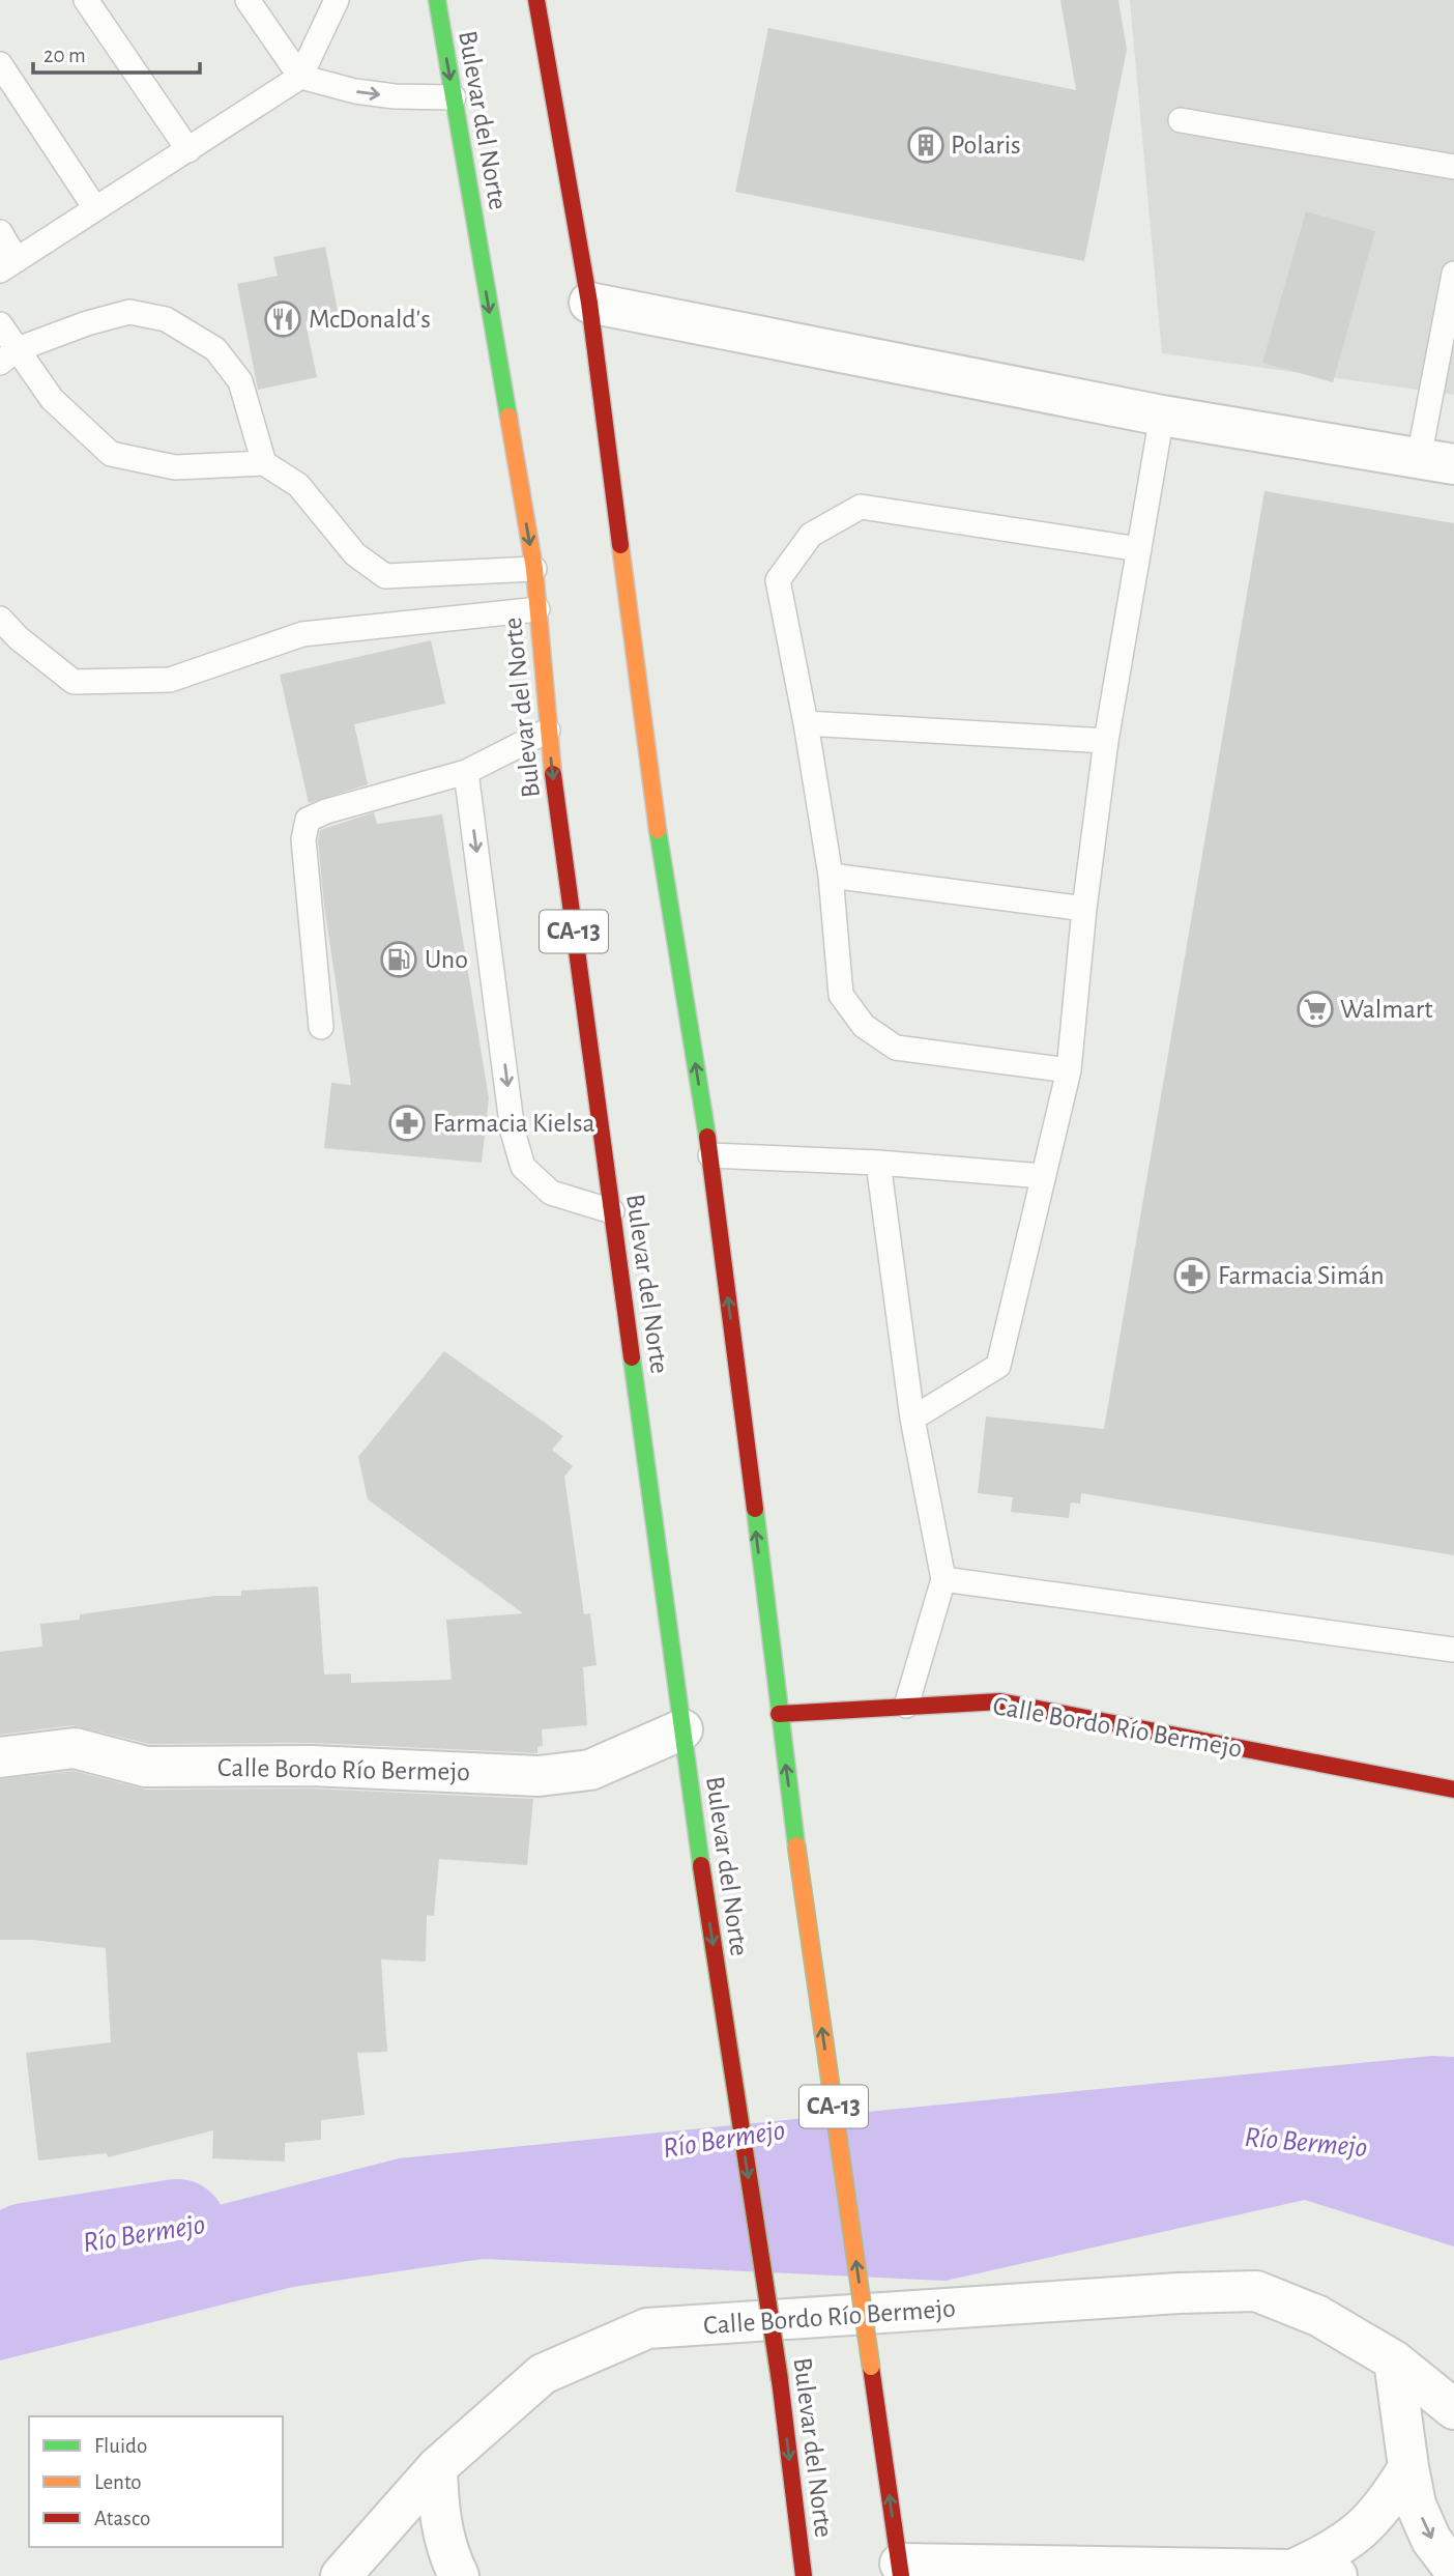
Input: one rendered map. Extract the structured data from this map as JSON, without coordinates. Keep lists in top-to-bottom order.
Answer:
{
  "streets": {
    "main road": ["Bulevar del Norte", "CA-13", "Calle Bordo Río Bermejo"]
  },
  "crossings": [
    ["Bulevar del Norte", "Calle Bordo Río Bermejo"],
    ["CA-13", "Calle Bordo Río Bermejo"]
  ],
  "water": ["Río Bermejo"],
  "places": {
    "building": ["Polaris"],
    "restaurant": ["McDonald's"],
    "fuel station": ["Uno"],
    "supermarket": ["Walmart"],
    "pharmacy": ["Farmacia Kielsa", "Farmacia Simán"]
  },
  "legend": ["Fluido", "Lento", "Atasco"],
  "scale_bar": "20 m"
}
